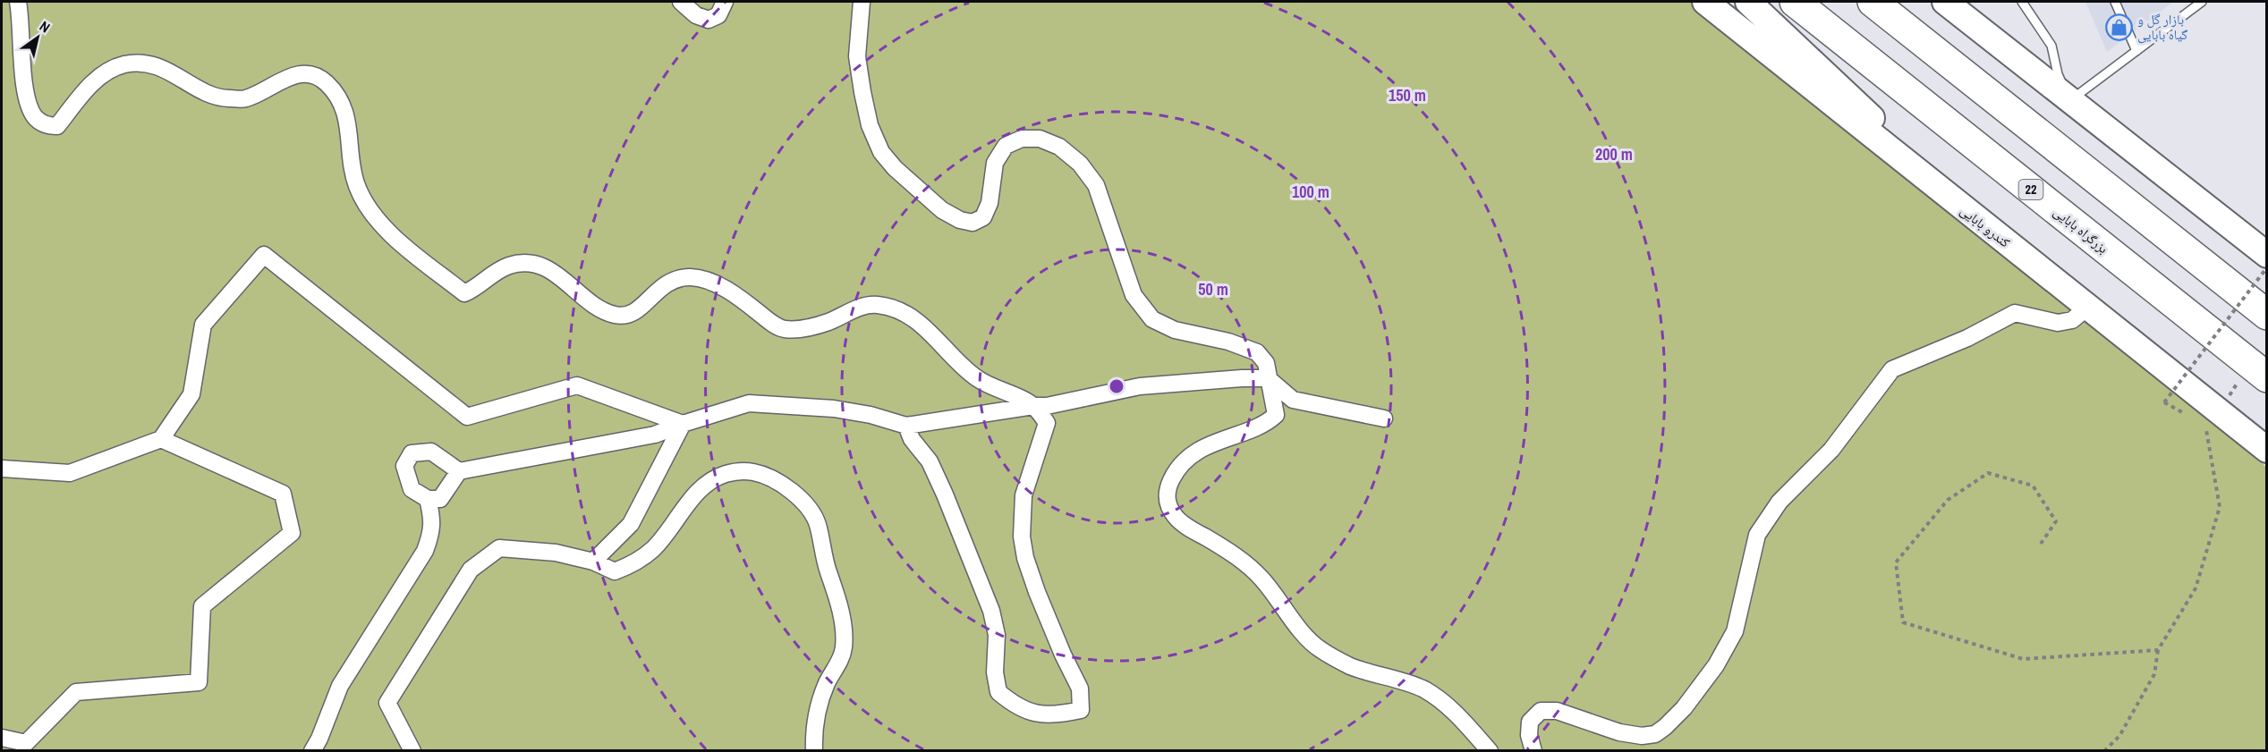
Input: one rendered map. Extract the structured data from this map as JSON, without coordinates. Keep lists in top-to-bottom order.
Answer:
{
  "streets": {
    "highway": ["22", "بزرگراه بابایی"],
    "main road": ["کندرو بابایی"]
  },
  "places": {
    "shop": ["بازار گل و گیاه بابایی"]
  },
  "north": "top right",
  "rings": [
    "150 m",
    "200 m",
    "100 m",
    "50 m"
  ]
}
